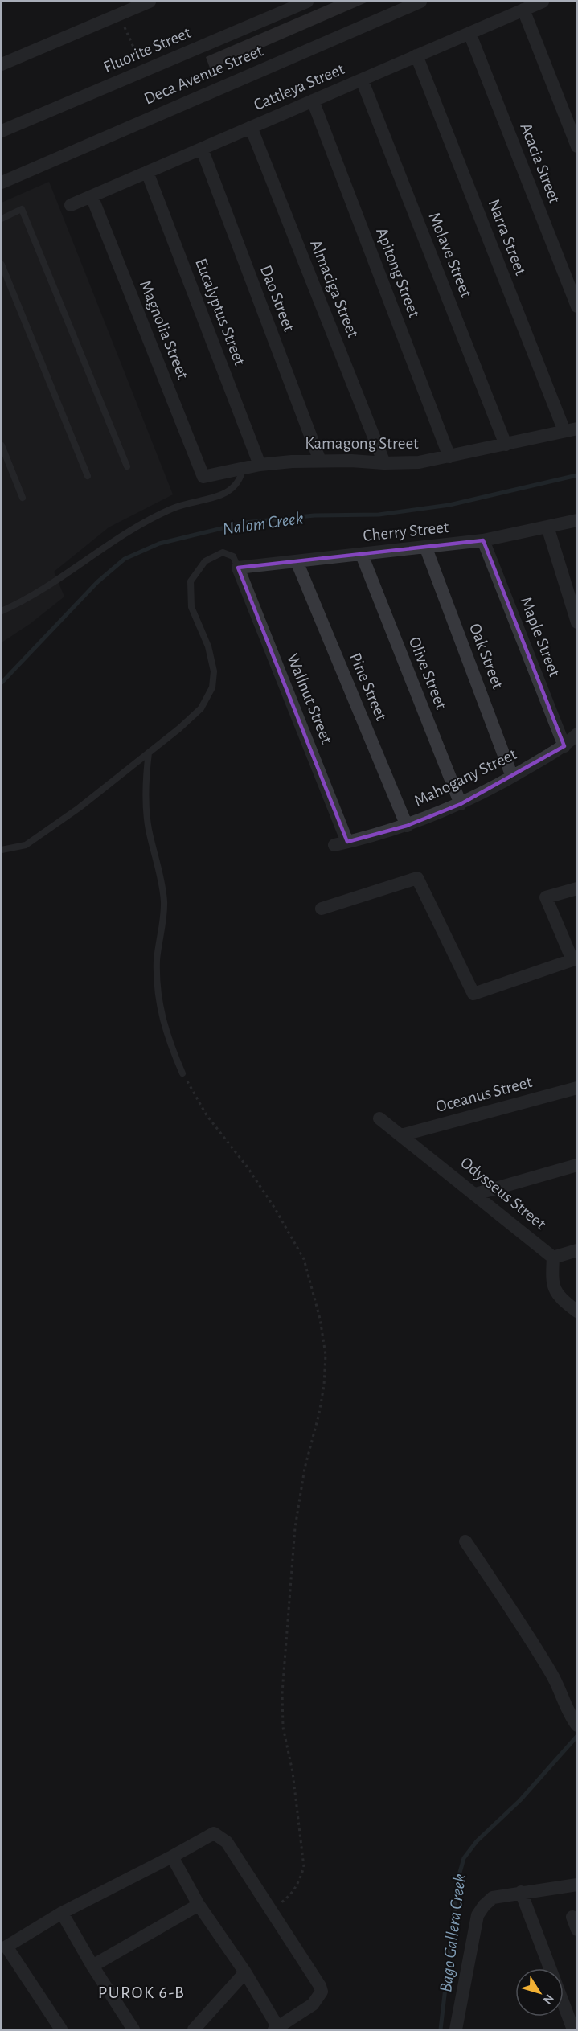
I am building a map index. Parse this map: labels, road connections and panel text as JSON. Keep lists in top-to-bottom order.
{
  "streets": {
    "street": [
      "Fluorite Street",
      "Deca Avenue Street",
      "Cattleya Street",
      "Acacia Street",
      "Narra Street",
      "Molave Street",
      "Apitong Street",
      "Almaciga Street",
      "Dao Street",
      "Eucalyptus Street",
      "Magnolia Street",
      "Kamagong Street",
      "Cherry Street",
      "Maple Street",
      "Oak Street",
      "Olive Street",
      "Pine Street",
      "Wallnut Street",
      "Mahogany Street",
      "Oceanus Street",
      "Odysseus Street"
    ]
  },
  "crossings": [
    ["Cattleya Street", "Acacia Street"],
    ["Cattleya Street", "Narra Street"],
    ["Cattleya Street", "Molave Street"],
    ["Cattleya Street", "Apitong Street"],
    ["Cattleya Street", "Almaciga Street"],
    ["Cattleya Street", "Dao Street"],
    ["Cattleya Street", "Eucalyptus Street"],
    ["Cattleya Street", "Magnolia Street"],
    ["Narra Street", "Kamagong Street"],
    ["Molave Street", "Kamagong Street"],
    ["Apitong Street", "Kamagong Street"],
    ["Almaciga Street", "Kamagong Street"],
    ["Dao Street", "Kamagong Street"],
    ["Eucalyptus Street", "Kamagong Street"],
    ["Magnolia Street", "Kamagong Street"],
    ["Cherry Street", "Maple Street"],
    ["Cherry Street", "Oak Street"],
    ["Cherry Street", "Olive Street"],
    ["Cherry Street", "Pine Street"],
    ["Cherry Street", "Wallnut Street"],
    ["Maple Street", "Mahogany Street"],
    ["Oak Street", "Mahogany Street"],
    ["Olive Street", "Mahogany Street"],
    ["Pine Street", "Mahogany Street"],
    ["Wallnut Street", "Mahogany Street"],
    ["Oceanus Street", "Odysseus Street"]
  ],
  "districts": ["PUROK 6-B"],
  "water": ["Nalom Creek", "Bago Gallera Creek"],
  "north": "bottom right"
}
